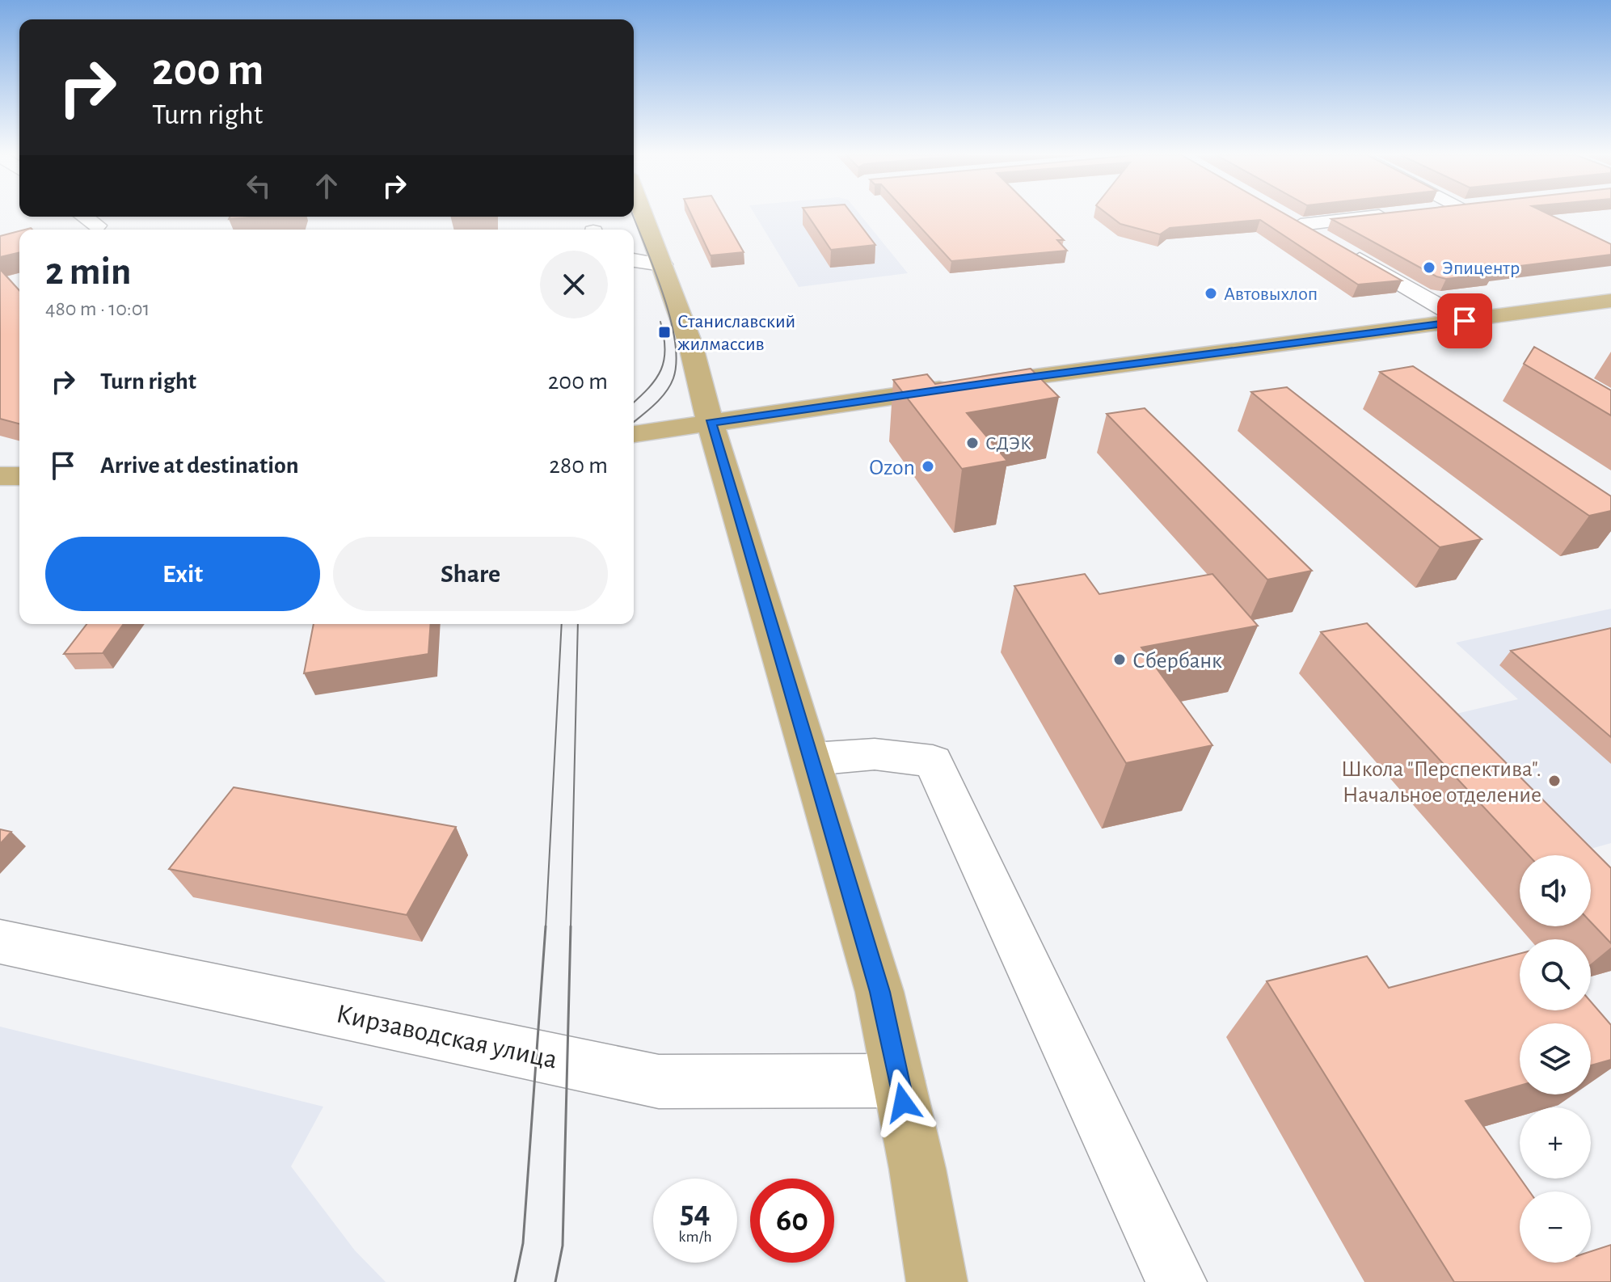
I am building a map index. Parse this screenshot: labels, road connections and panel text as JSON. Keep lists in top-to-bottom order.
{
  "streets": {
    "street": ["Кирзаводская улица"]
  },
  "places": {
    "other": [
      "Эпицентр",
      "Автовыхлоп",
      "СДЭК",
      "Ozon",
      "Сбербанк",
      "Школа \"Перспектива\". Начальное отделение"
    ],
    "transit": ["Станиславский жилмассив"]
  },
  "page": {
    "turn": ["200 m", "Turn right"],
    "heading": ["2 min", "480 m · 10:01"],
    "list": [
      {
        "name": "Turn right",
        "value": "200 m"
      },
      {
        "name": "Arrive at destination",
        "value": "280 m"
      }
    ],
    "buttons": ["Exit", "Share"],
    "map_buttons": ["+", "−"],
    "speed": "54 km/h",
    "limit": "60"
  }
}
